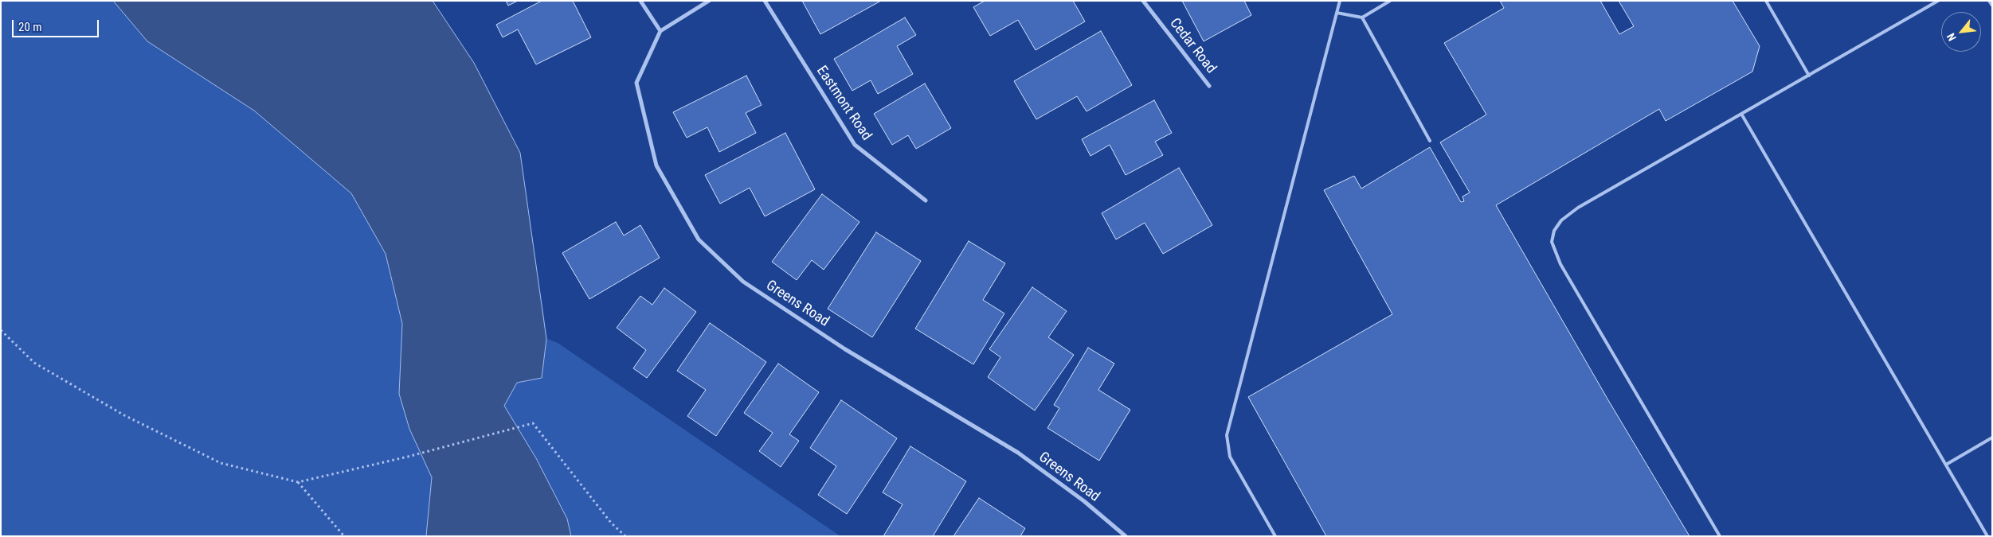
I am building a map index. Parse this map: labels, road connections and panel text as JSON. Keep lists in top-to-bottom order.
{
  "streets": {
    "street": ["Cedar Road", "Eastmont Road", "Greens Road"]
  },
  "scale_bar": "20 m",
  "north": "bottom left"
}
